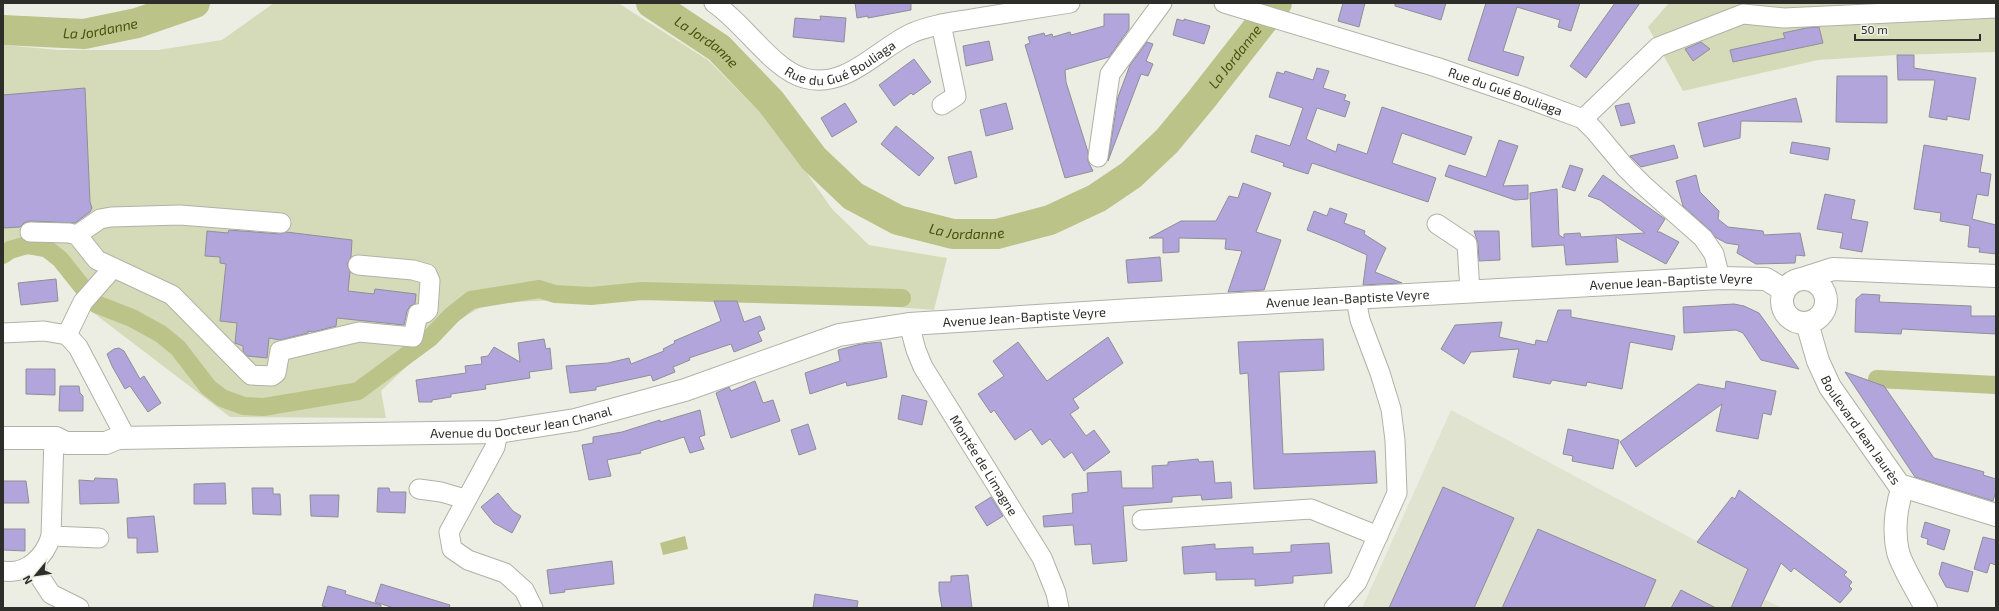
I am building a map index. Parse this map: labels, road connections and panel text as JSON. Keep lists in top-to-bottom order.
{
  "streets": {
    "main road": ["Avenue Jean-Baptiste Veyre", "Avenue du Docteur Jean Chanal", "Boulevard Jean Jaurès"],
    "street": ["Rue du Gué Bouliaga", "Montée de Limagne"]
  },
  "crossings": [
    ["Rue du Gué Bouliaga", "Avenue Jean-Baptiste Veyre"],
    ["Avenue Jean-Baptiste Veyre", "Avenue du Docteur Jean Chanal"],
    ["Avenue Jean-Baptiste Veyre", "Boulevard Jean Jaurès"],
    ["Avenue Jean-Baptiste Veyre", "Montée de Limagne"],
    ["Avenue du Docteur Jean Chanal", "Montée de Limagne"]
  ],
  "water": ["La Jordanne"],
  "scale_bar": "50 m",
  "north": "bottom left"
}
